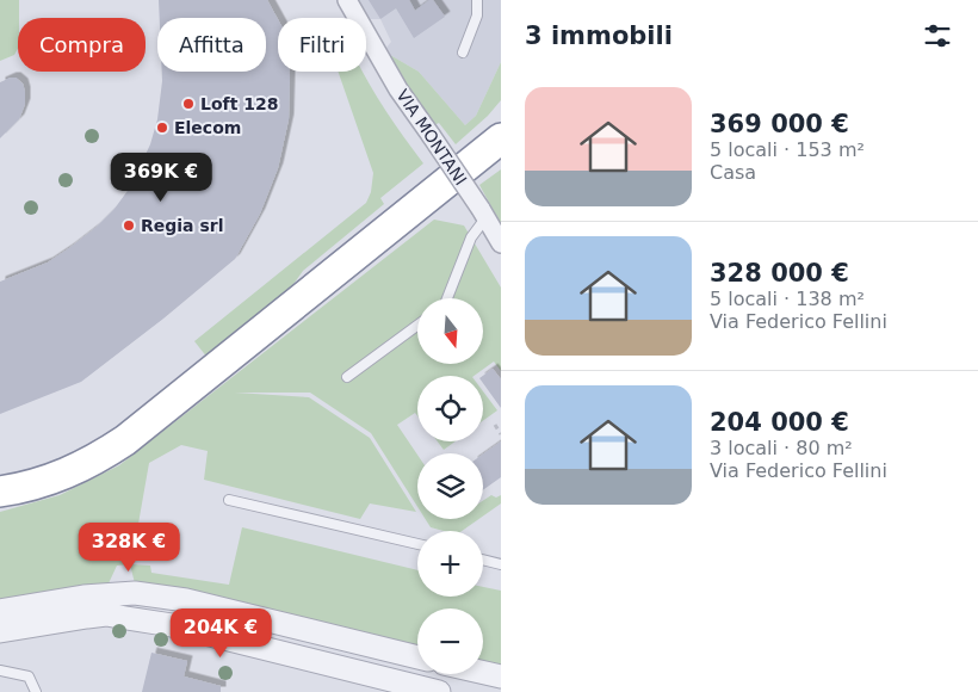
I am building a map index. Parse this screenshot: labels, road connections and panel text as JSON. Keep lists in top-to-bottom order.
{
  "streets": {
    "street": ["VIA MONTANI"]
  },
  "places": ["Loft 128", "Elecom", "Regia srl"],
  "north": "bottom",
  "page": {
    "heading": "3 immobili",
    "chip": ["Compra", "Affitta", "Filtri"],
    "list": [
      {
        "name": "369 000 €",
        "note": "5 locali · 153 m² · Casa"
      },
      {
        "name": "328 000 €",
        "note": "5 locali · 138 m² · Via Federico Fellini"
      },
      {
        "name": "204 000 €",
        "note": "3 locali · 80 m² · Via Federico Fellini"
      }
    ],
    "price": ["369K €", "328K €", "204K €"],
    "map_buttons": ["+", "−"]
  }
}
